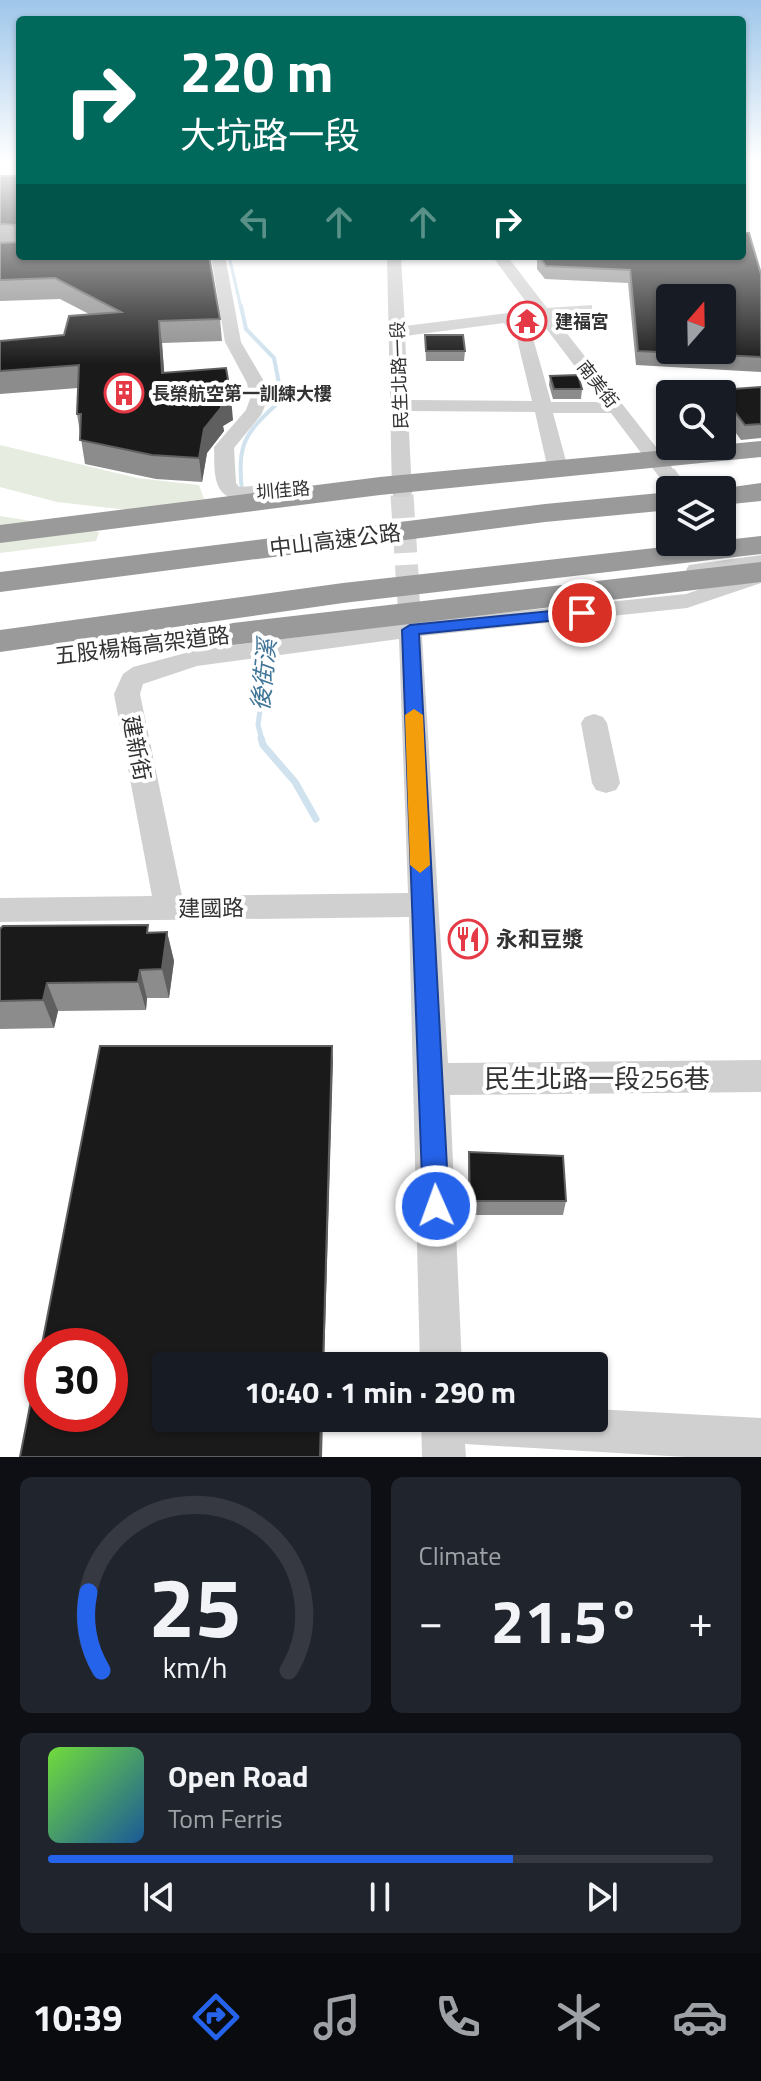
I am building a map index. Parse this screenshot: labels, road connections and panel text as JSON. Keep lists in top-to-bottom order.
{
  "streets": {
    "highway": ["中山高速公路", "五股楊梅高架道路"],
    "street": [
      "民生北路一段",
      "南美街",
      "圳佳路",
      "建新街",
      "建國路",
      "民生北路一段256巷"
    ]
  },
  "crossings": [
    ["民生北路一段", "圳佳路"],
    ["五股楊梅高架道路", "建新街"],
    ["建新街", "建國路"]
  ],
  "water": ["後街溪"],
  "places": {
    "temple": ["建福宮"],
    "building": ["長榮航空第一訓練大樓"],
    "restaurant": ["永和豆漿"]
  },
  "north": "top",
  "page": {
    "turn": ["220 m", "大坑路一段"],
    "limit": "30",
    "trip": "10:40 · 1 min · 290 m",
    "tile": "Climate",
    "heat": ["−", "21.5°", "+"],
    "song": ["Open Road", "Tom Ferris"],
    "tabs": "10:39",
    "gauge": ["25", "km/h"]
  }
}
